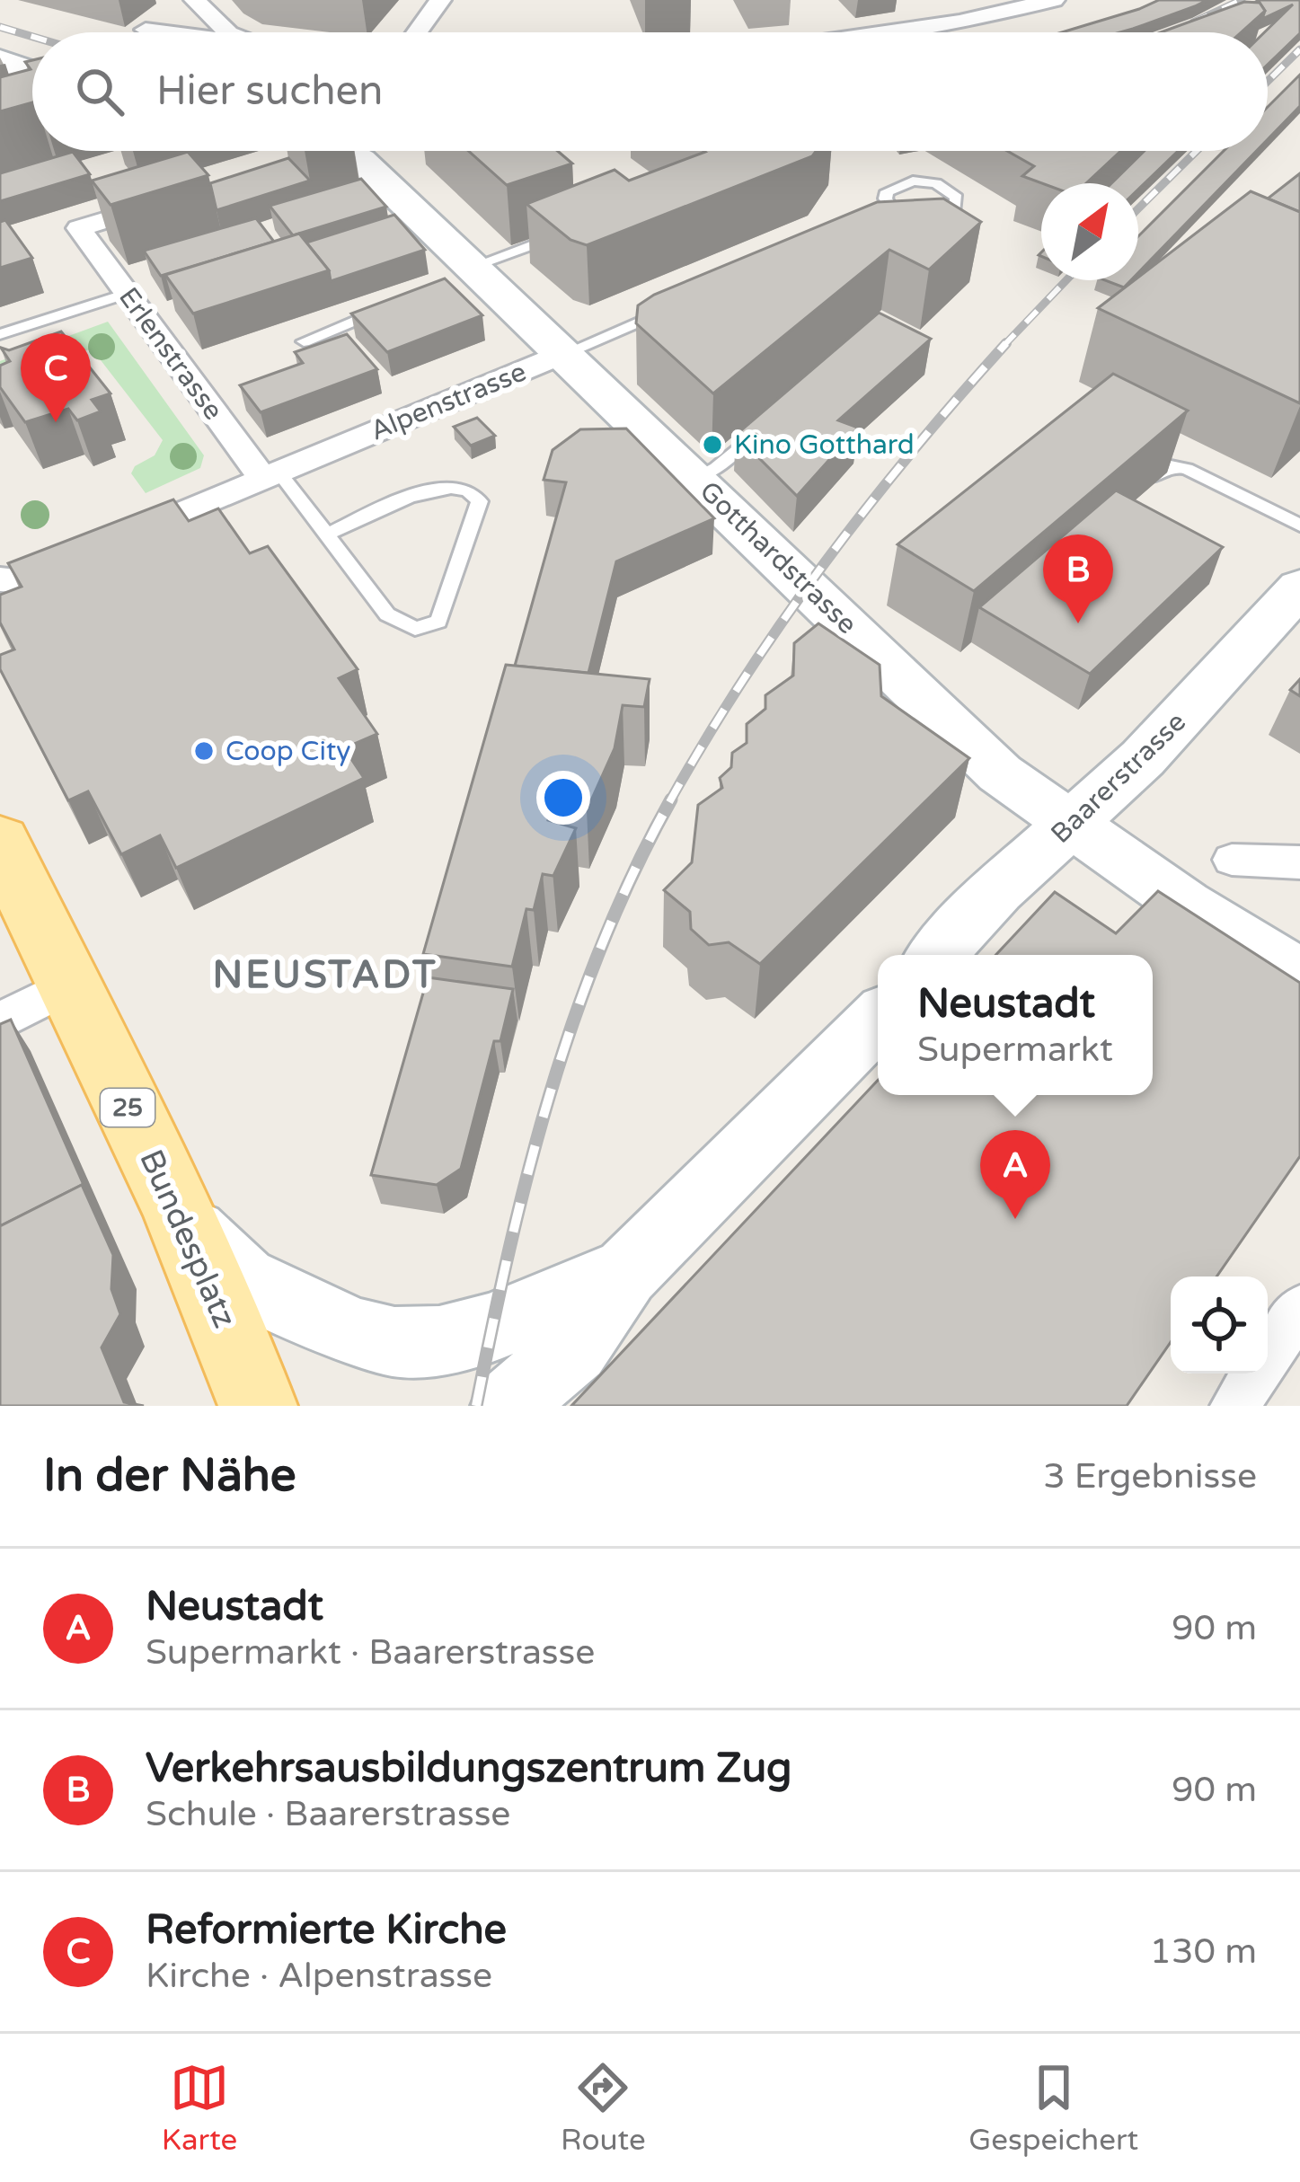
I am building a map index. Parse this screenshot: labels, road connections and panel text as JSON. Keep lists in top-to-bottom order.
{
  "streets": {
    "main road": ["25", "Bundesplatz"],
    "street": [
      "Erlenstrasse",
      "Alpenstrasse",
      "Gotthardstrasse",
      "Baarerstrasse"
    ]
  },
  "crossings": [
    ["Erlenstrasse", "Alpenstrasse"],
    ["Alpenstrasse", "Gotthardstrasse"],
    ["Gotthardstrasse", "Baarerstrasse"]
  ],
  "districts": ["NEUSTADT"],
  "places": ["Kino Gotthard", "Coop City"],
  "north": "top right",
  "page": {
    "search": "Hier suchen",
    "pins": ["C", "B", "A"],
    "popup": ["Neustadt", "Supermarkt"],
    "heading": ["In der Nähe", "3 Ergebnisse"],
    "list": [
      {
        "mark": "A",
        "name": "Neustadt",
        "note": "Supermarkt · Baarerstrasse",
        "value": "90 m"
      },
      {
        "mark": "B",
        "name": "Verkehrsausbildungszentrum Zug",
        "note": "Schule · Baarerstrasse",
        "value": "90 m"
      },
      {
        "mark": "C",
        "name": "Reformierte Kirche",
        "note": "Kirche · Alpenstrasse",
        "value": "130 m"
      }
    ],
    "nav": ["Karte", "Route", "Gespeichert"]
  }
}
